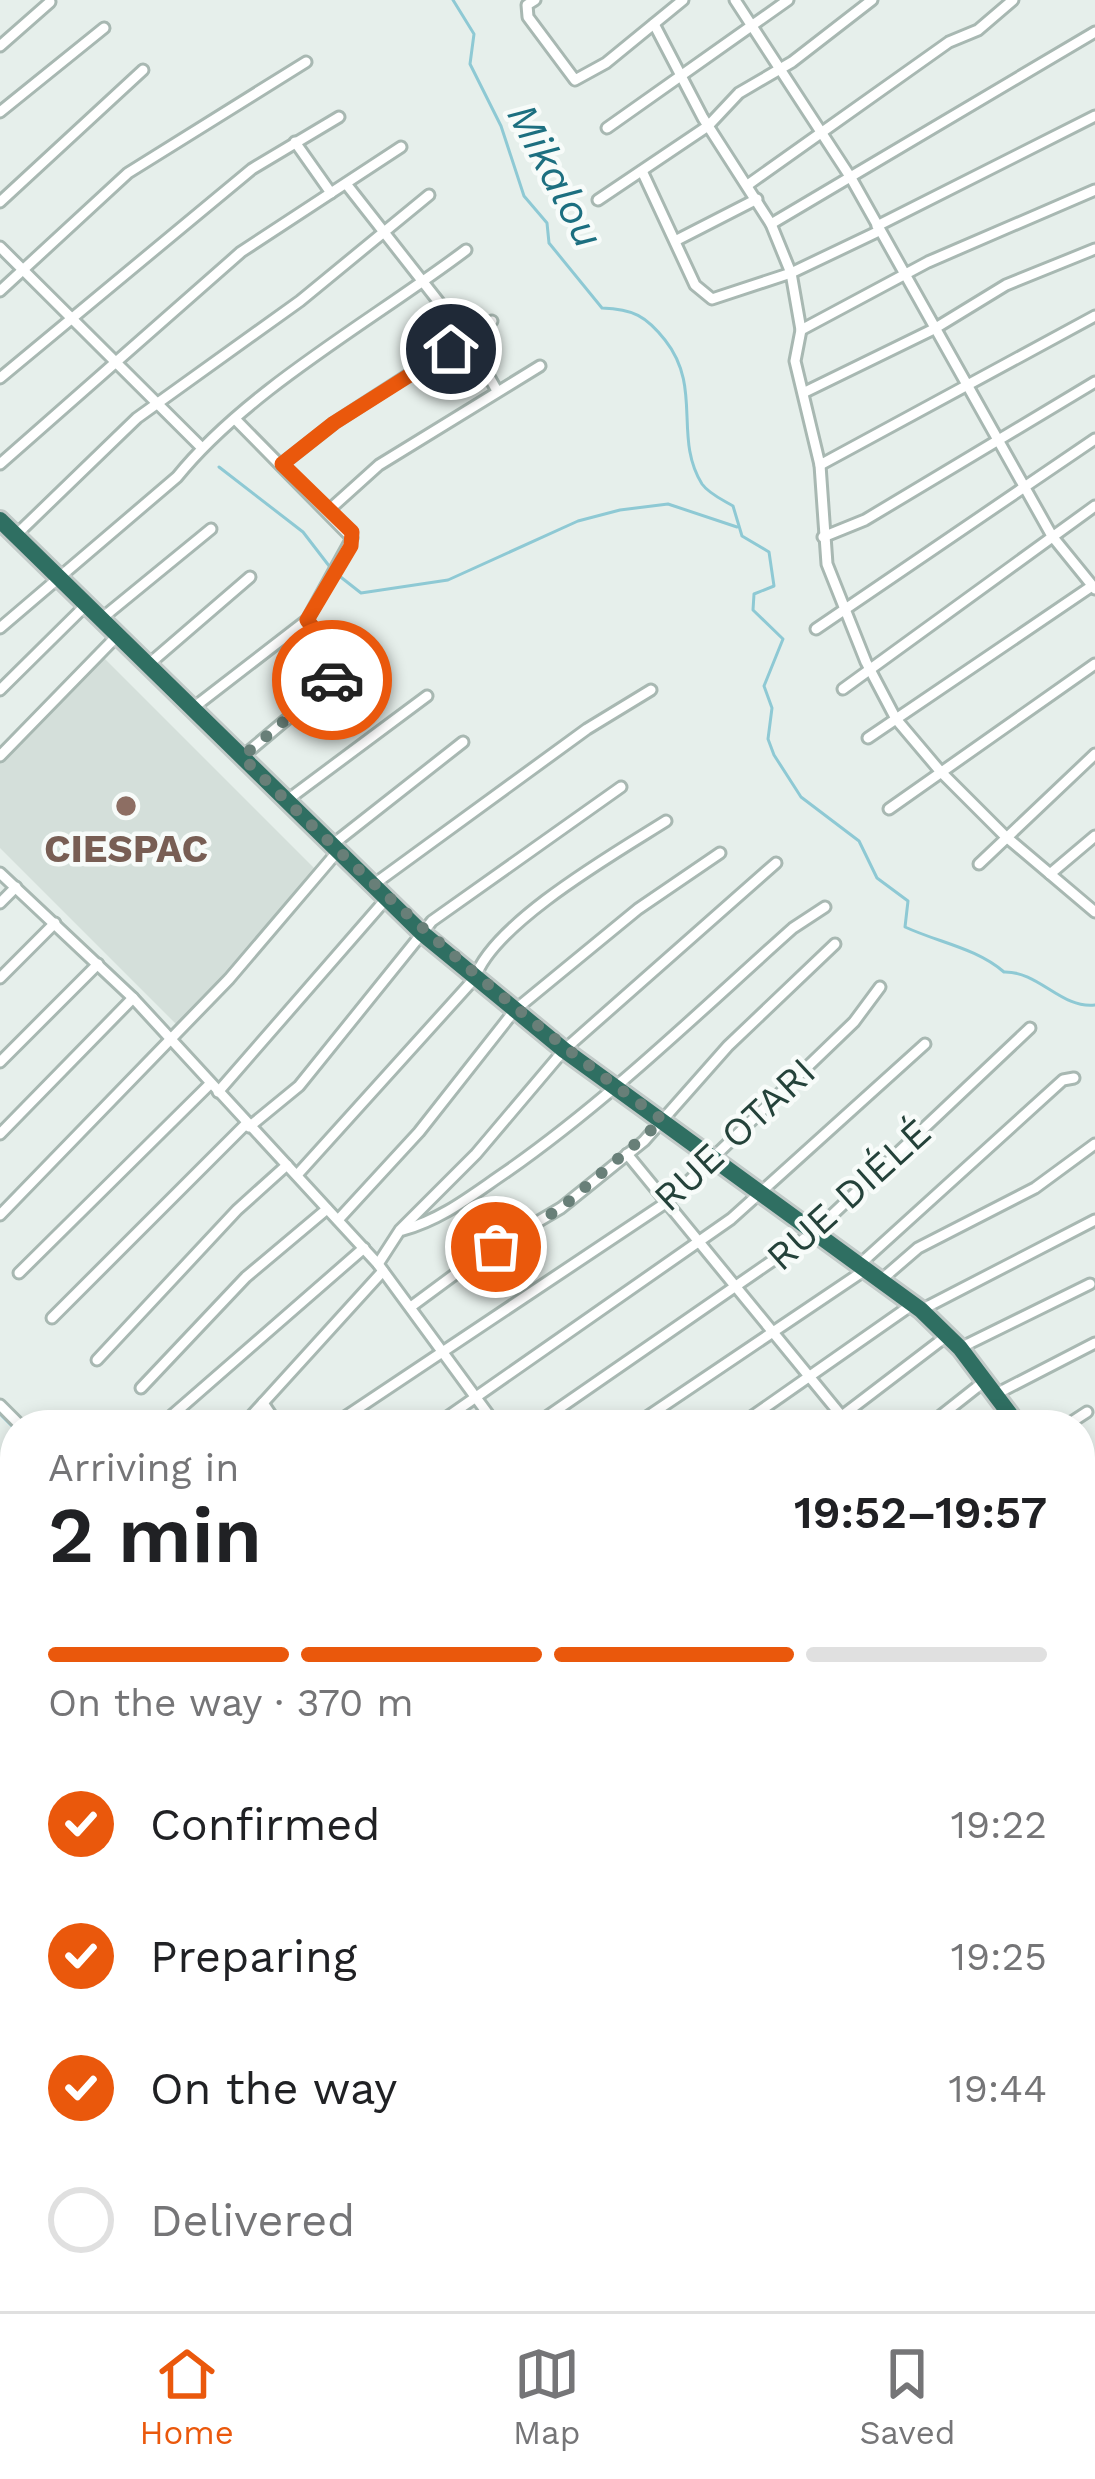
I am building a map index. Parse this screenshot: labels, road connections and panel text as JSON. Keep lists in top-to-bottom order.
{
  "streets": {
    "street": ["RUE OTARI", "RUE DIÉLÉ"]
  },
  "water": ["Mikalou"],
  "places": ["CIESPAC"],
  "page": {
    "heading": ["2 min", "Arriving in", "19:52–19:57"],
    "bar": "On the way · 370 m",
    "list": [
      ["Confirmed", "19:22"],
      ["Preparing", "19:25"],
      ["On the way", "19:44"],
      "Delivered"
    ],
    "tabs": ["Home", "Map", "Saved"]
  }
}
